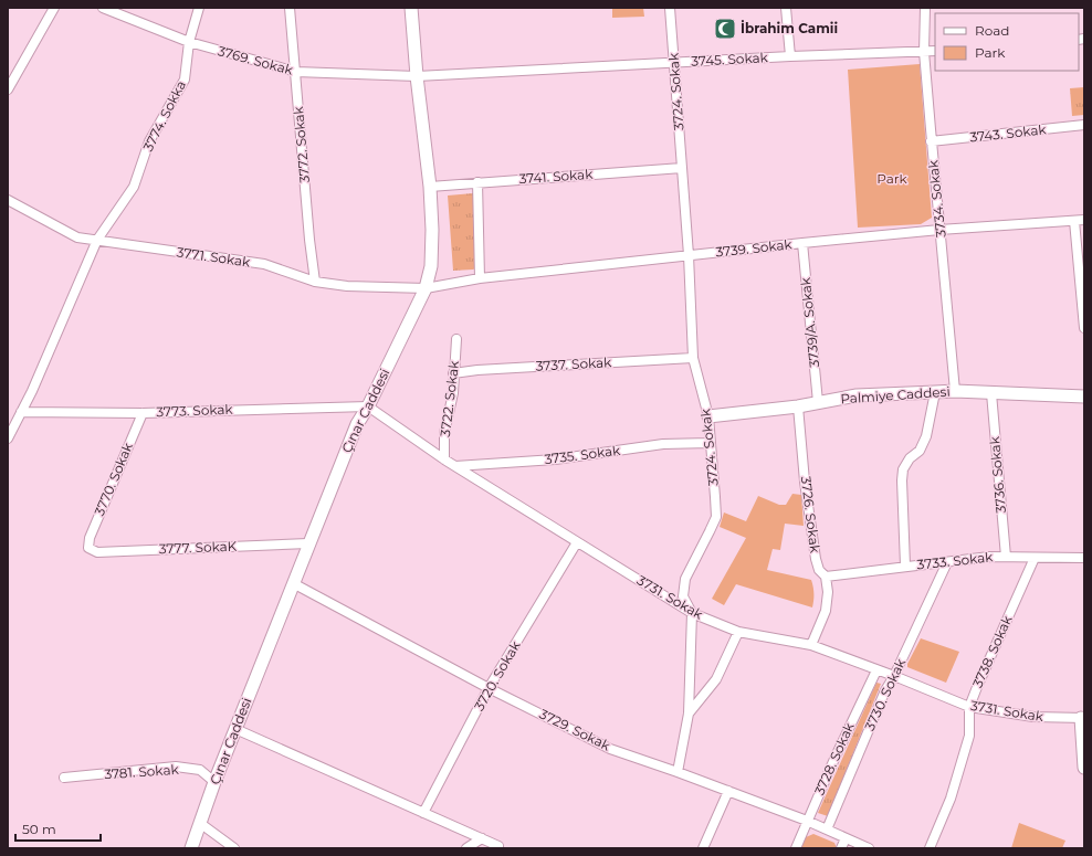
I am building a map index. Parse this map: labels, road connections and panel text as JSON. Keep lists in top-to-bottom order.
{
  "streets": {
    "street": [
      "3745. Sokak",
      "3769. Sokak",
      "3724. Sokak",
      "3774. Sokka",
      "3743. Sokak",
      "3772. Sokak",
      "3741. Sokak",
      "3734. Sokak",
      "3739. Sokak",
      "3771. Sokak",
      "3739/A. Sokak",
      "3737. Sokak",
      "Palmiye Caddesi",
      "3722. Sokak",
      "3773. Sokak",
      "Çınar Caddesi",
      "3735. Sokak",
      "3736. Sokak",
      "3770. Sokak",
      "3726. Sokak",
      "3777. SokaK",
      "3733. Sokak",
      "3731. Sokak",
      "3738. Sokak",
      "3720. Sokak",
      "3730. Sokak",
      "3729. Sokak",
      "3728. Sokak",
      "3781. Sokak"
    ]
  },
  "crossings": [
    ["3745. Sokak", "3769. Sokak"],
    ["3745. Sokak", "3724. Sokak"],
    ["3745. Sokak", "3734. Sokak"],
    ["3745. Sokak", "Çınar Caddesi"],
    ["3769. Sokak", "3774. Sokka"],
    ["3769. Sokak", "3772. Sokak"],
    ["3769. Sokak", "Çınar Caddesi"],
    ["3724. Sokak", "3741. Sokak"],
    ["3724. Sokak", "3739. Sokak"],
    ["3724. Sokak", "3737. Sokak"],
    ["3724. Sokak", "Palmiye Caddesi"],
    ["3724. Sokak", "3735. Sokak"],
    ["3724. Sokak", "3731. Sokak"],
    ["3724. Sokak", "3729. Sokak"],
    ["3774. Sokka", "3771. Sokak"],
    ["3774. Sokka", "3773. Sokak"],
    ["3743. Sokak", "3734. Sokak"],
    ["3772. Sokak", "3771. Sokak"],
    ["3741. Sokak", "Çınar Caddesi"],
    ["3734. Sokak", "3739. Sokak"],
    ["3734. Sokak", "Palmiye Caddesi"],
    ["3739. Sokak", "3771. Sokak"],
    ["3739. Sokak", "3739/A. Sokak"],
    ["3739. Sokak", "Çınar Caddesi"],
    ["3771. Sokak", "Çınar Caddesi"],
    ["3739/A. Sokak", "Palmiye Caddesi"],
    ["3737. Sokak", "3722. Sokak"],
    ["Palmiye Caddesi", "3736. Sokak"],
    ["Palmiye Caddesi", "3726. Sokak"],
    ["3722. Sokak", "3731. Sokak"],
    ["3773. Sokak", "Çınar Caddesi"],
    ["3773. Sokak", "3770. Sokak"],
    ["3773. Sokak", "3731. Sokak"],
    ["Çınar Caddesi", "3777. SokaK"],
    ["Çınar Caddesi", "3731. Sokak"],
    ["Çınar Caddesi", "3729. Sokak"],
    ["Çınar Caddesi", "3781. Sokak"],
    ["3735. Sokak", "3731. Sokak"],
    ["3736. Sokak", "3733. Sokak"],
    ["3770. Sokak", "3777. SokaK"],
    ["3726. Sokak", "3733. Sokak"],
    ["3726. Sokak", "3731. Sokak"],
    ["3733. Sokak", "3738. Sokak"],
    ["3733. Sokak", "3730. Sokak"],
    ["3731. Sokak", "3738. Sokak"],
    ["3731. Sokak", "3720. Sokak"],
    ["3731. Sokak", "3730. Sokak"],
    ["3731. Sokak", "3728. Sokak"],
    ["3720. Sokak", "3729. Sokak"],
    ["3730. Sokak", "3729. Sokak"],
    ["3729. Sokak", "3728. Sokak"]
  ],
  "parks": ["Park"],
  "places": {
    "mosque": ["İbrahim Camii"]
  },
  "legend": ["Road", "Park"],
  "scale_bar": "50 m"
}
